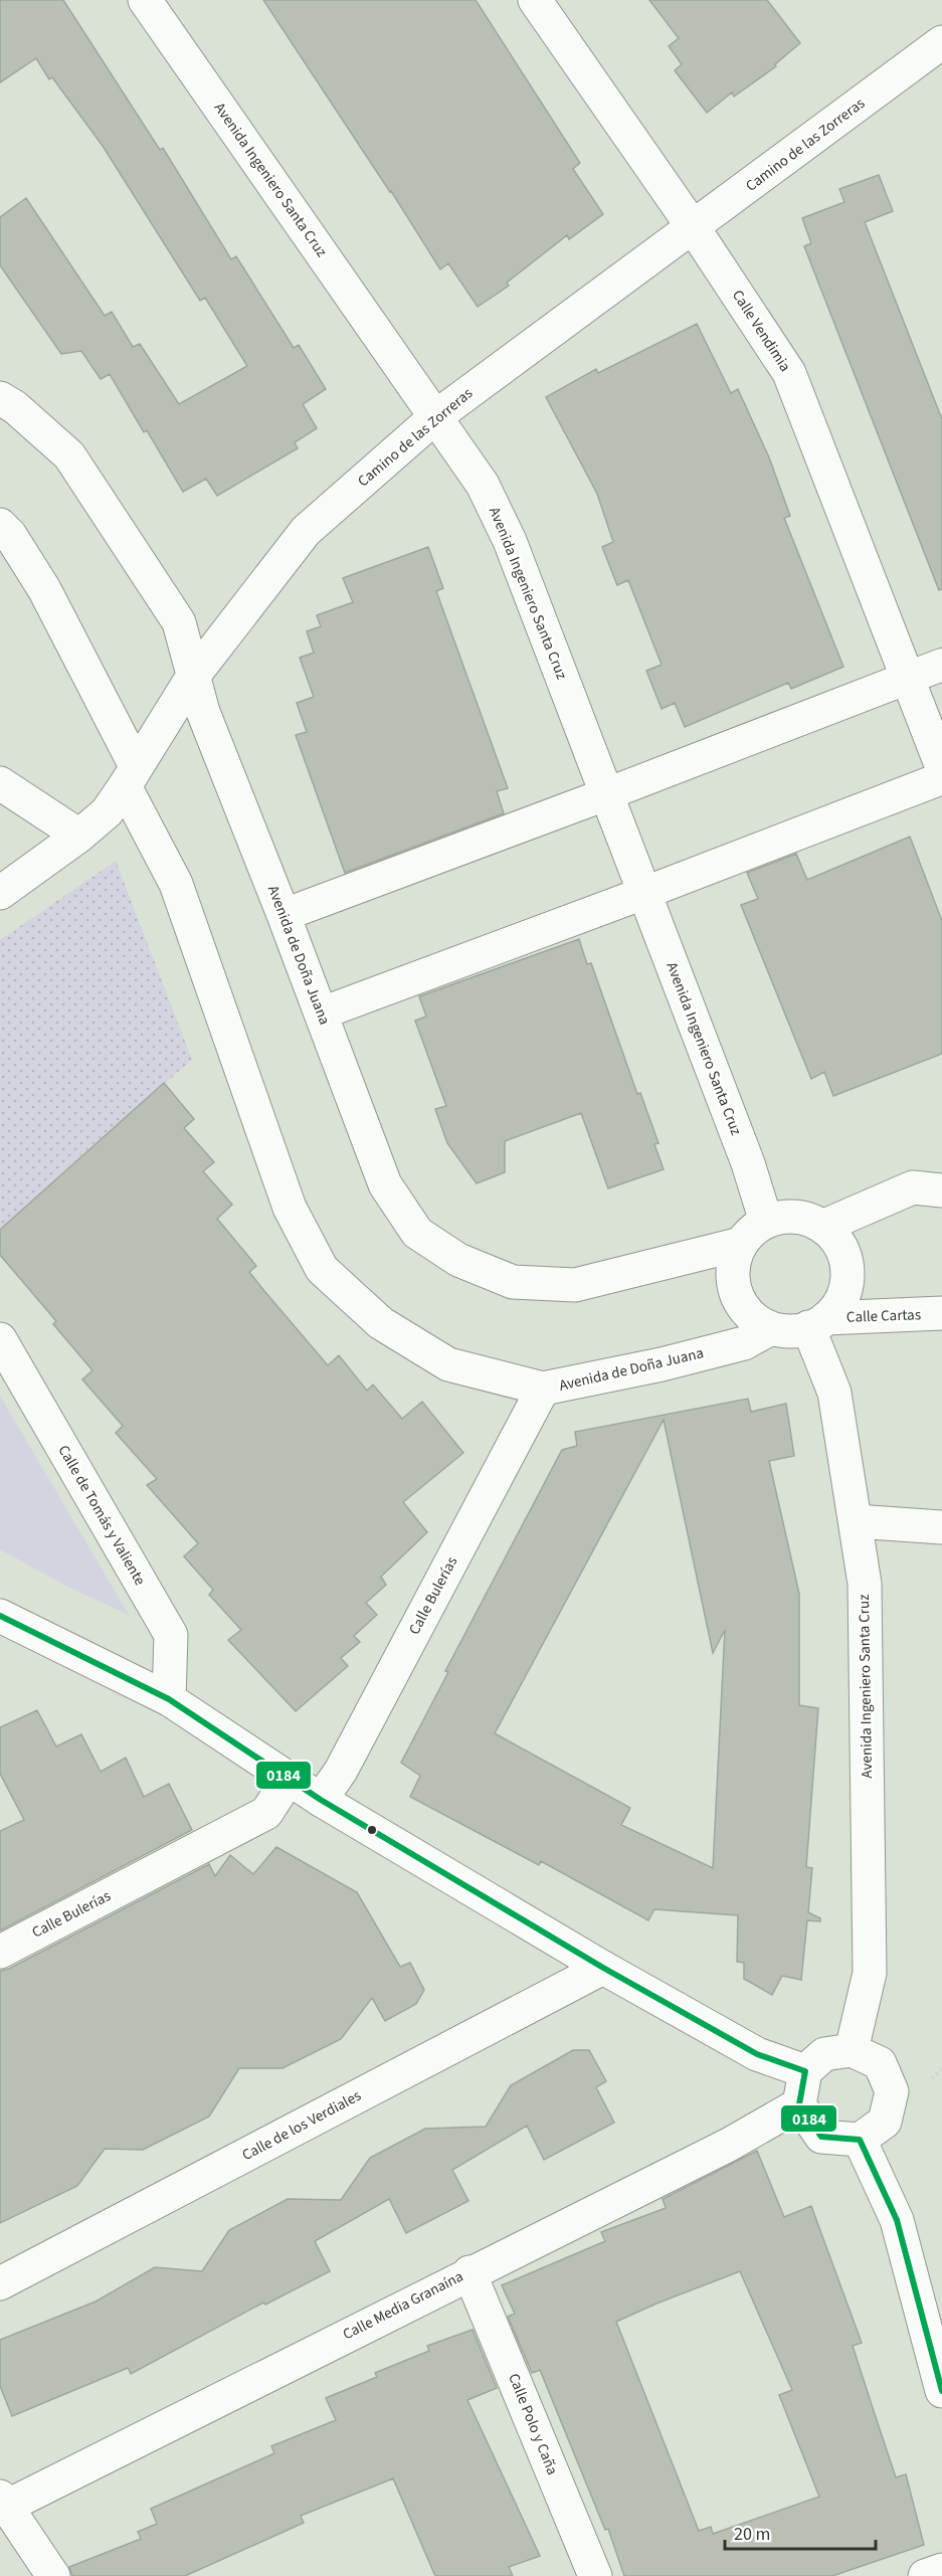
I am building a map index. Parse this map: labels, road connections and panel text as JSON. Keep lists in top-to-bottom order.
{
  "streets": {
    "street": [
      "Camino de las Zorreras",
      "Avenida Ingeniero Santa Cruz",
      "Calle Vendimia",
      "Avenida de Doña Juana",
      "Calle Cartas",
      "Calle de Tomás y Valiente",
      "Calle Bulerías",
      "Calle de los Verdiales",
      "Calle Media Granaína",
      "Calle Polo y Caña"
    ]
  },
  "crossings": [
    ["Camino de las Zorreras", "Avenida Ingeniero Santa Cruz"],
    ["Camino de las Zorreras", "Calle Vendimia"],
    ["Camino de las Zorreras", "Avenida de Doña Juana"],
    ["Avenida Ingeniero Santa Cruz", "Avenida de Doña Juana"],
    ["Avenida Ingeniero Santa Cruz", "Calle Cartas"],
    ["Avenida Ingeniero Santa Cruz", "Calle Media Granaína"],
    ["Avenida de Doña Juana", "Calle Cartas"],
    ["Avenida de Doña Juana", "Calle Bulerías"],
    ["Calle Media Granaína", "Calle Polo y Caña"]
  ],
  "lines": ["transit line 0184"],
  "scale_bar": "20 m"
}
